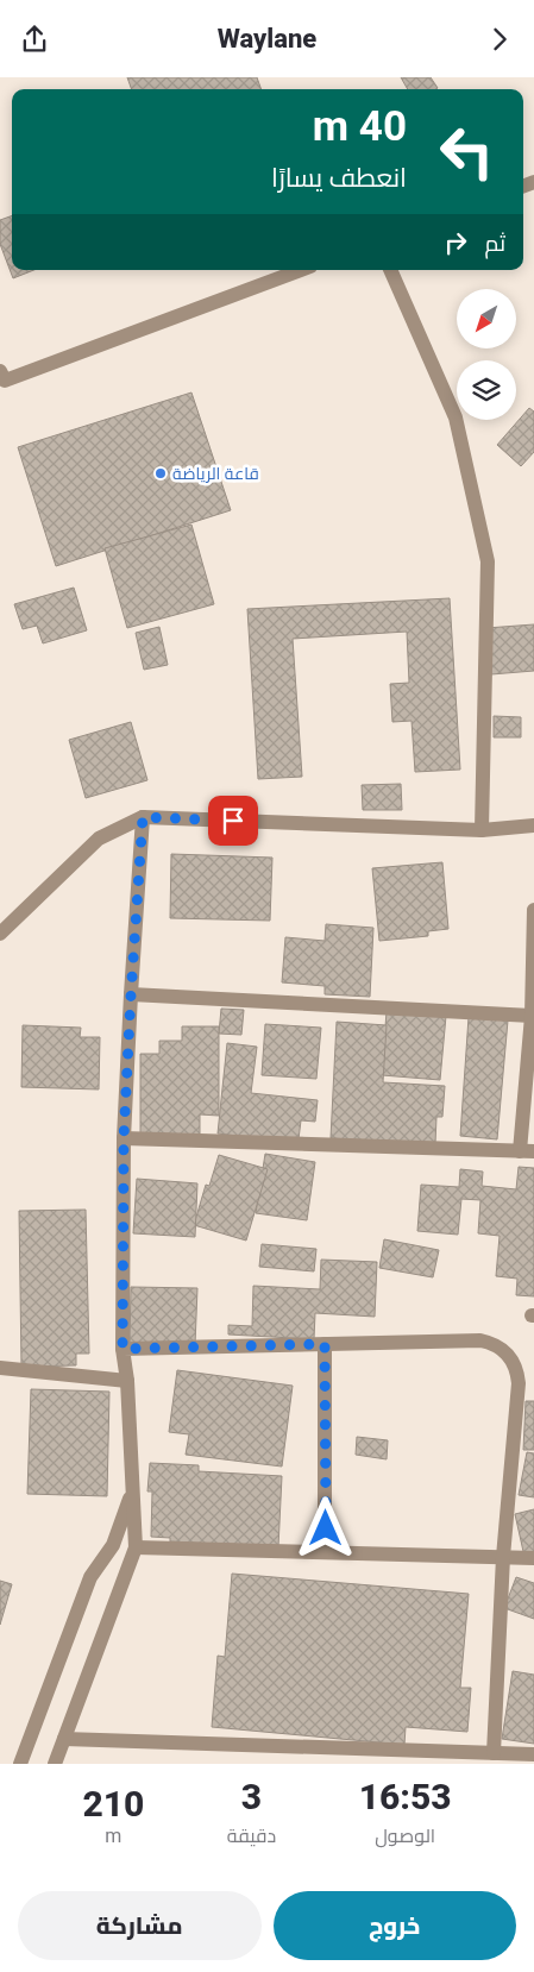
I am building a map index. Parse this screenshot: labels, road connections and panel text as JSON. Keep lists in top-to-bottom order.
{
  "places": ["قاعة الرياضة"],
  "north": "bottom left",
  "page": {
    "header": "Waylane",
    "turn": ["40 m", "انعطف يسارًا"],
    "then": "ثم",
    "eta": [
      "16:53",
      "الوصول",
      "3",
      "دقيقة",
      "210",
      "m"
    ],
    "buttons": ["خروج", "مشاركة"]
  }
}
